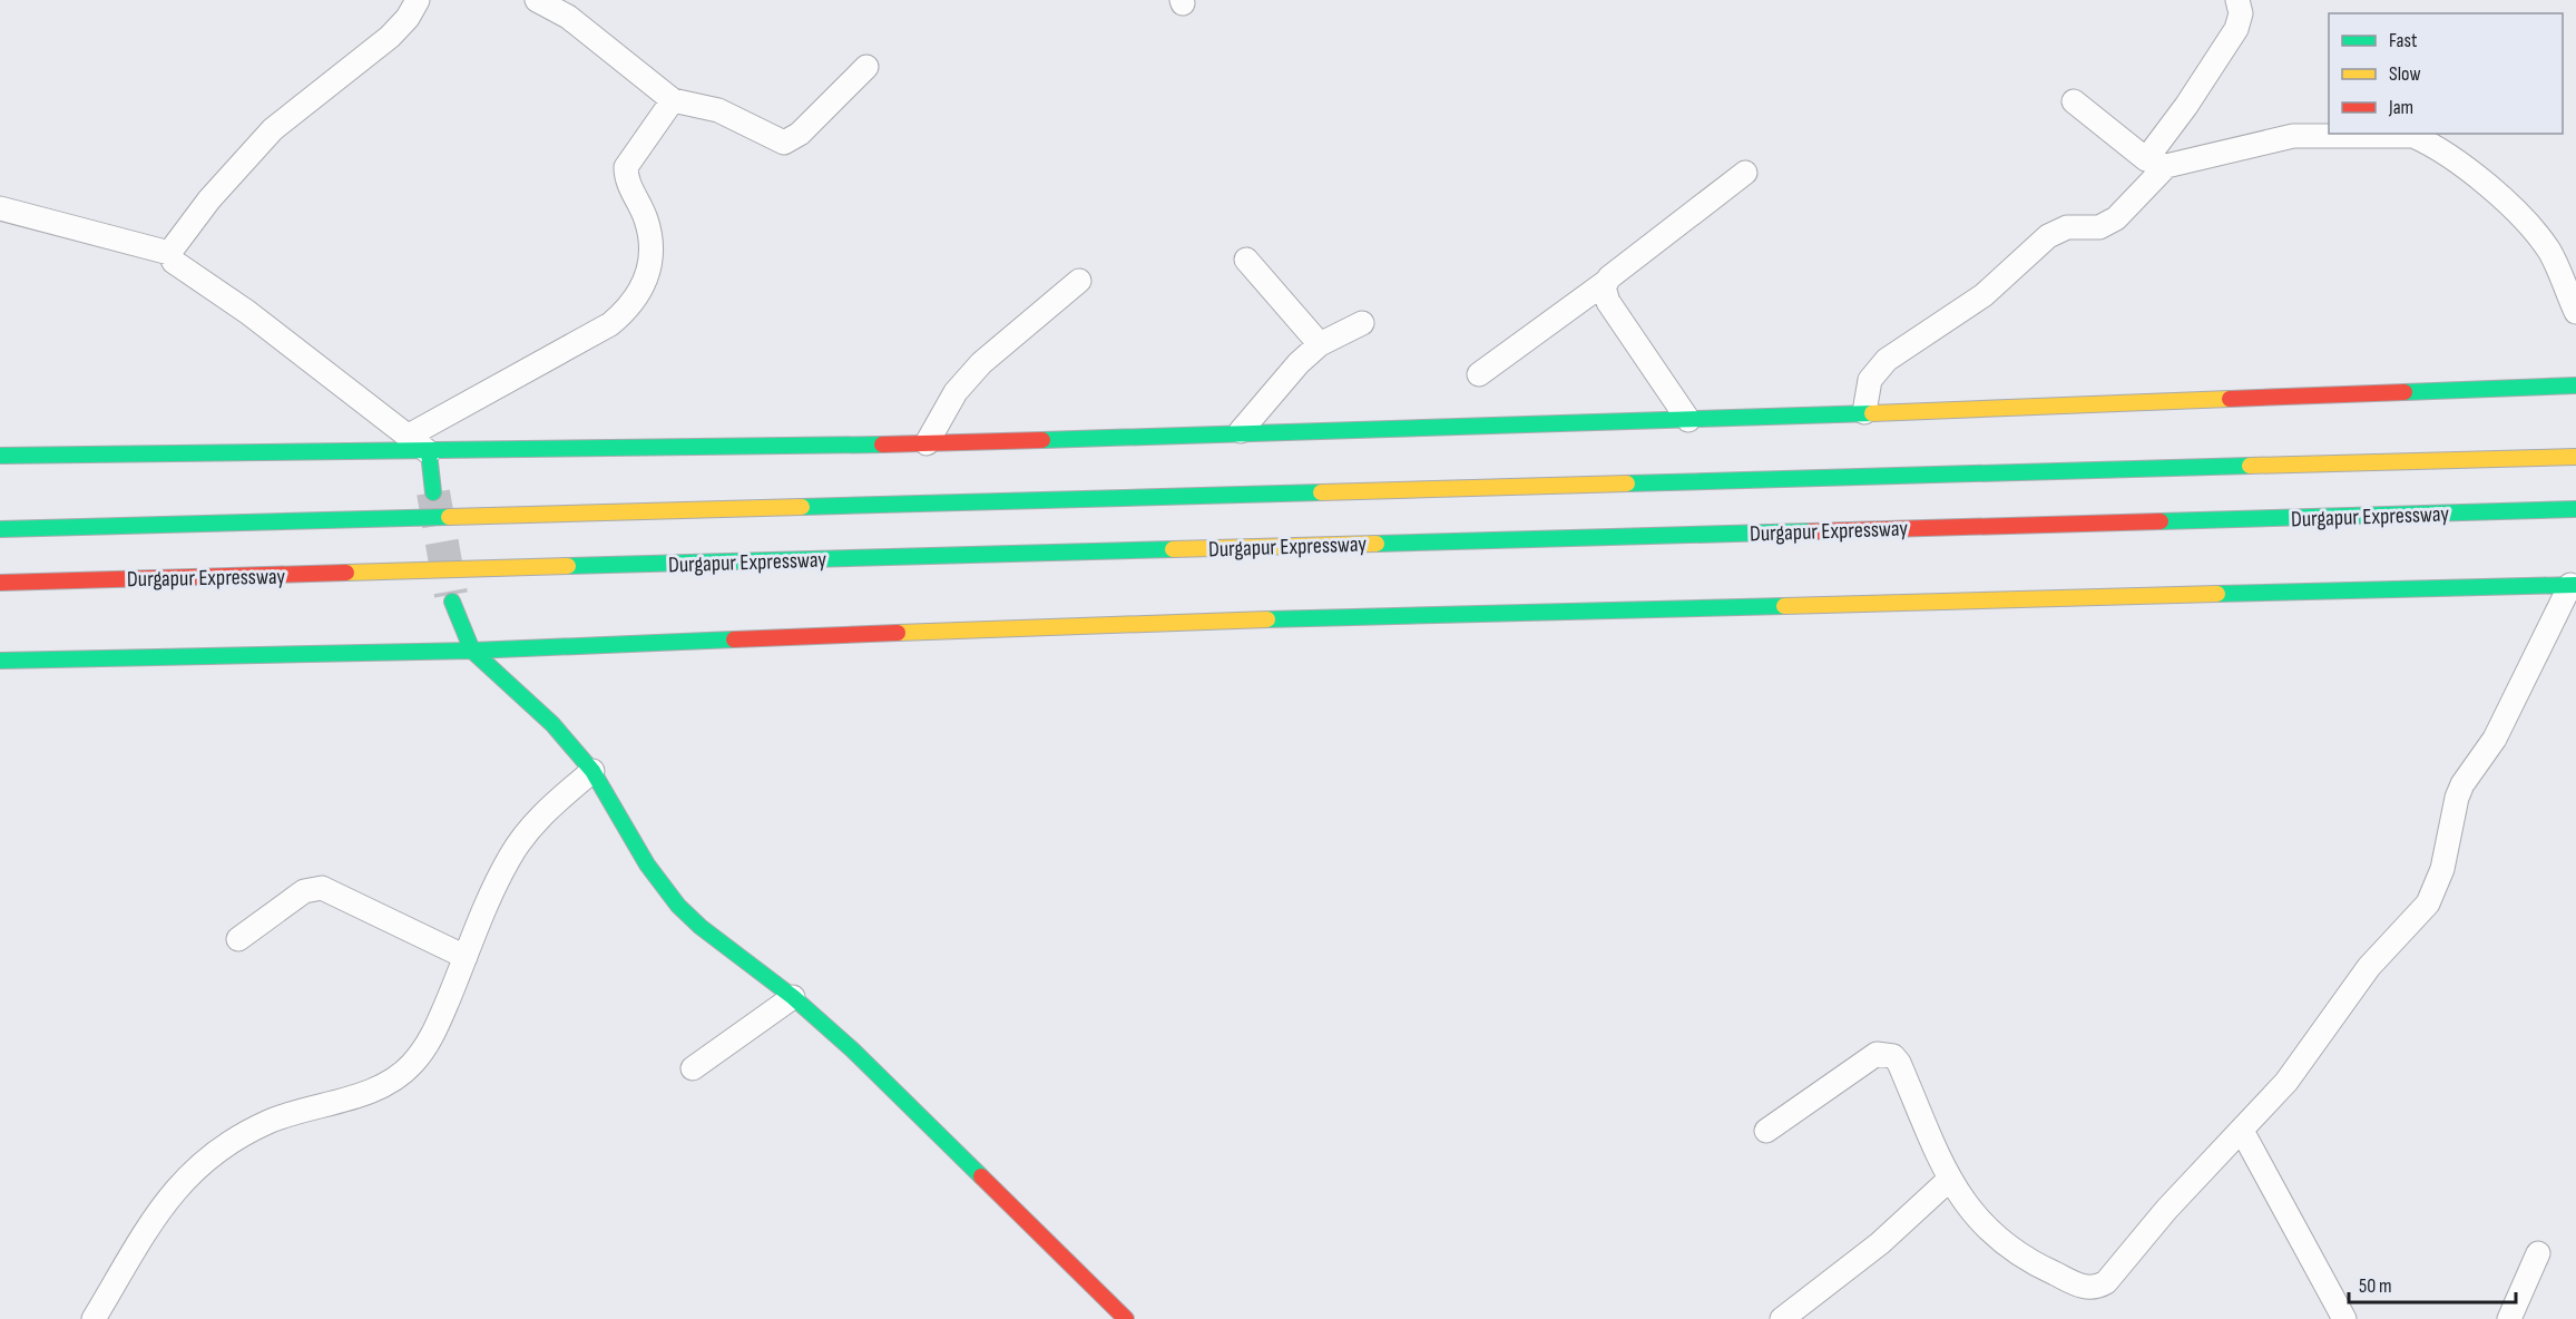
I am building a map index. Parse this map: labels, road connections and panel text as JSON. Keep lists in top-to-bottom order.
{
  "streets": {
    "main road": ["Durgapur Expressway"]
  },
  "legend": ["Fast", "Slow", "Jam"],
  "scale_bar": "50 m"
}
